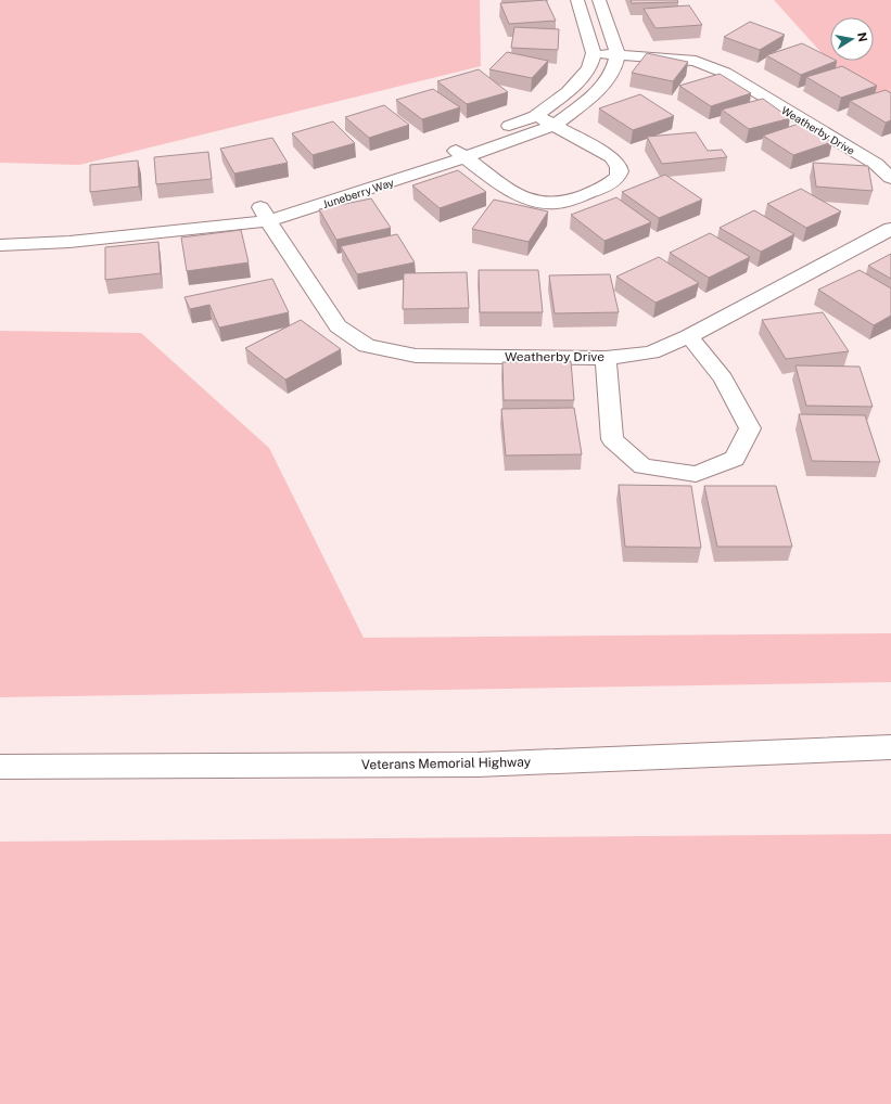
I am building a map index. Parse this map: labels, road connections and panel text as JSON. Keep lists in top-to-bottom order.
{
  "streets": {
    "main road": ["Weatherby Drive", "Juneberry Way", "Veterans Memorial Highway"]
  },
  "crossings": [
    ["Weatherby Drive", "Juneberry Way"]
  ],
  "north": "right"
}
